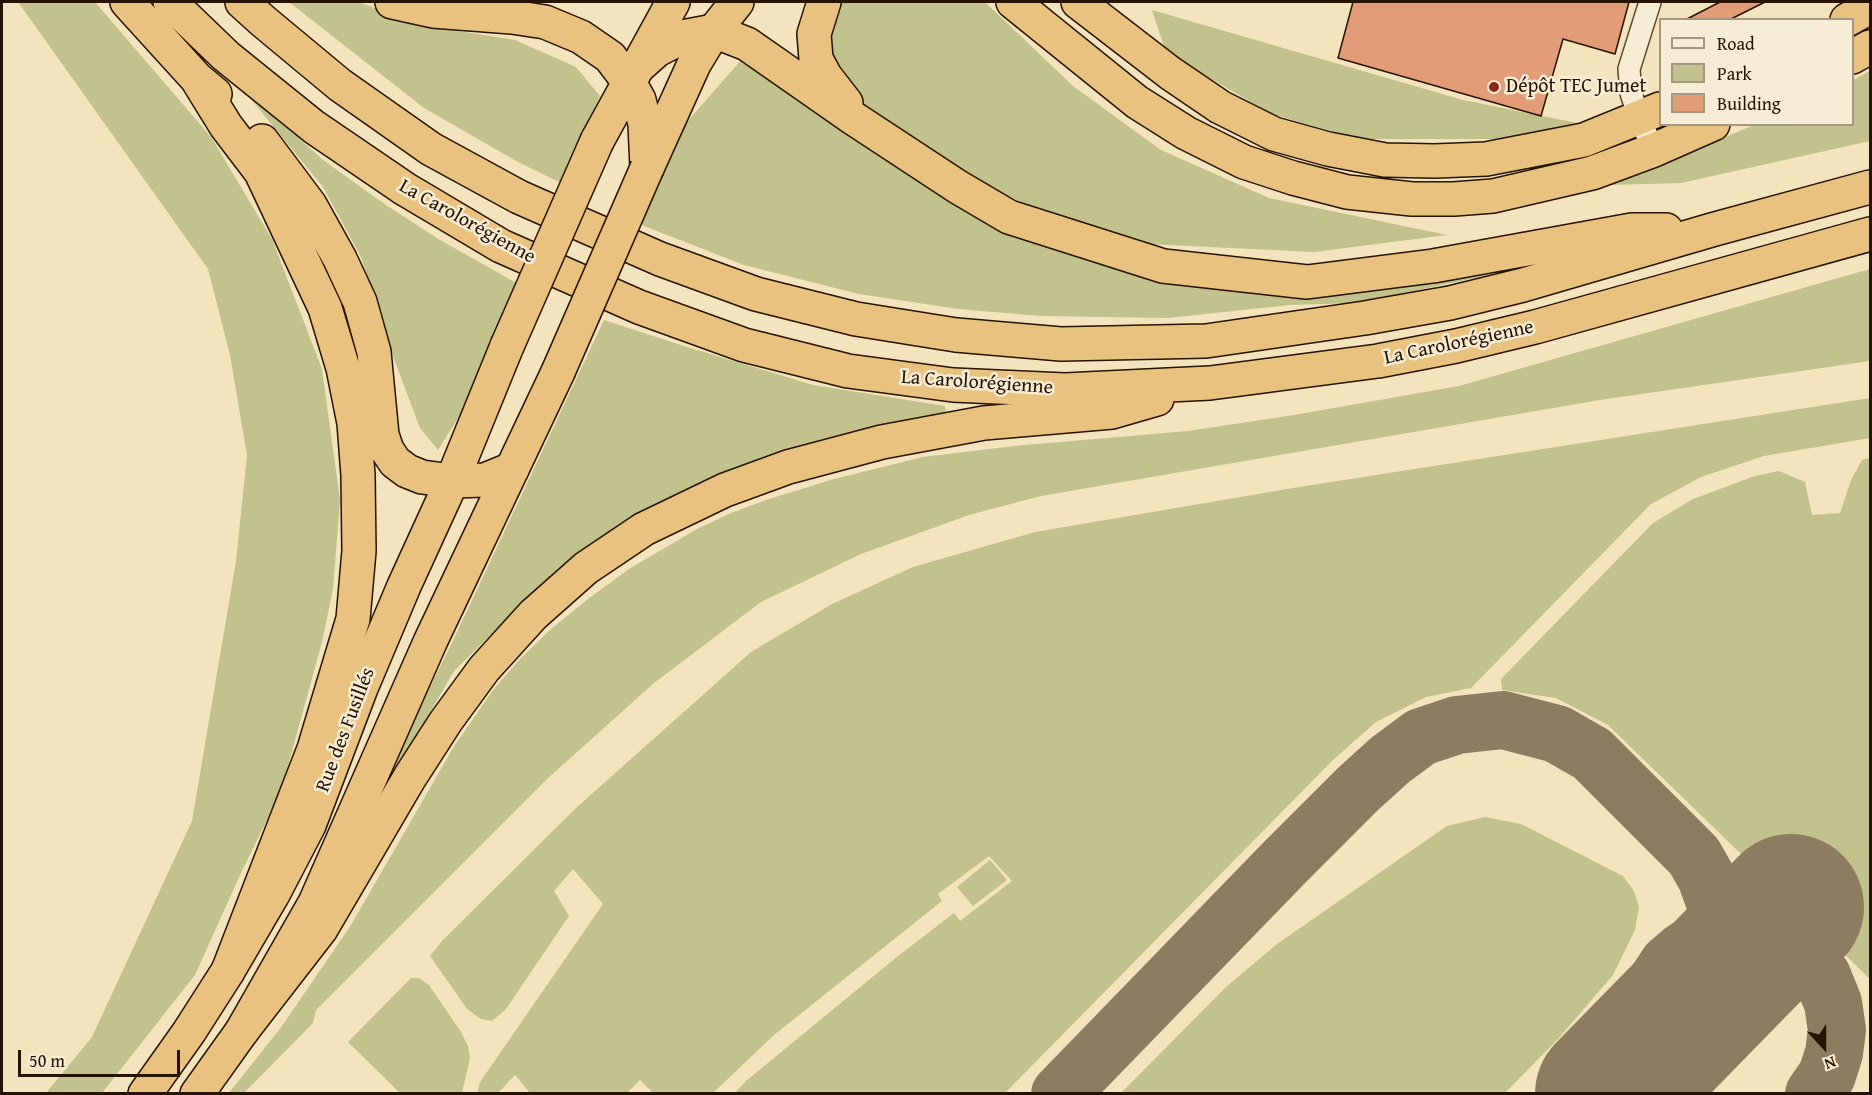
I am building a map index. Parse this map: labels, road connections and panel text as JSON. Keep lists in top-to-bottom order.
{
  "streets": {
    "highway": ["La Carolorégienne", "Rue des Fusillés"]
  },
  "places": ["Dépôt TEC Jumet"],
  "legend": ["Road", "Park", "Building"],
  "scale_bar": "50 m",
  "north": "bottom"
}
